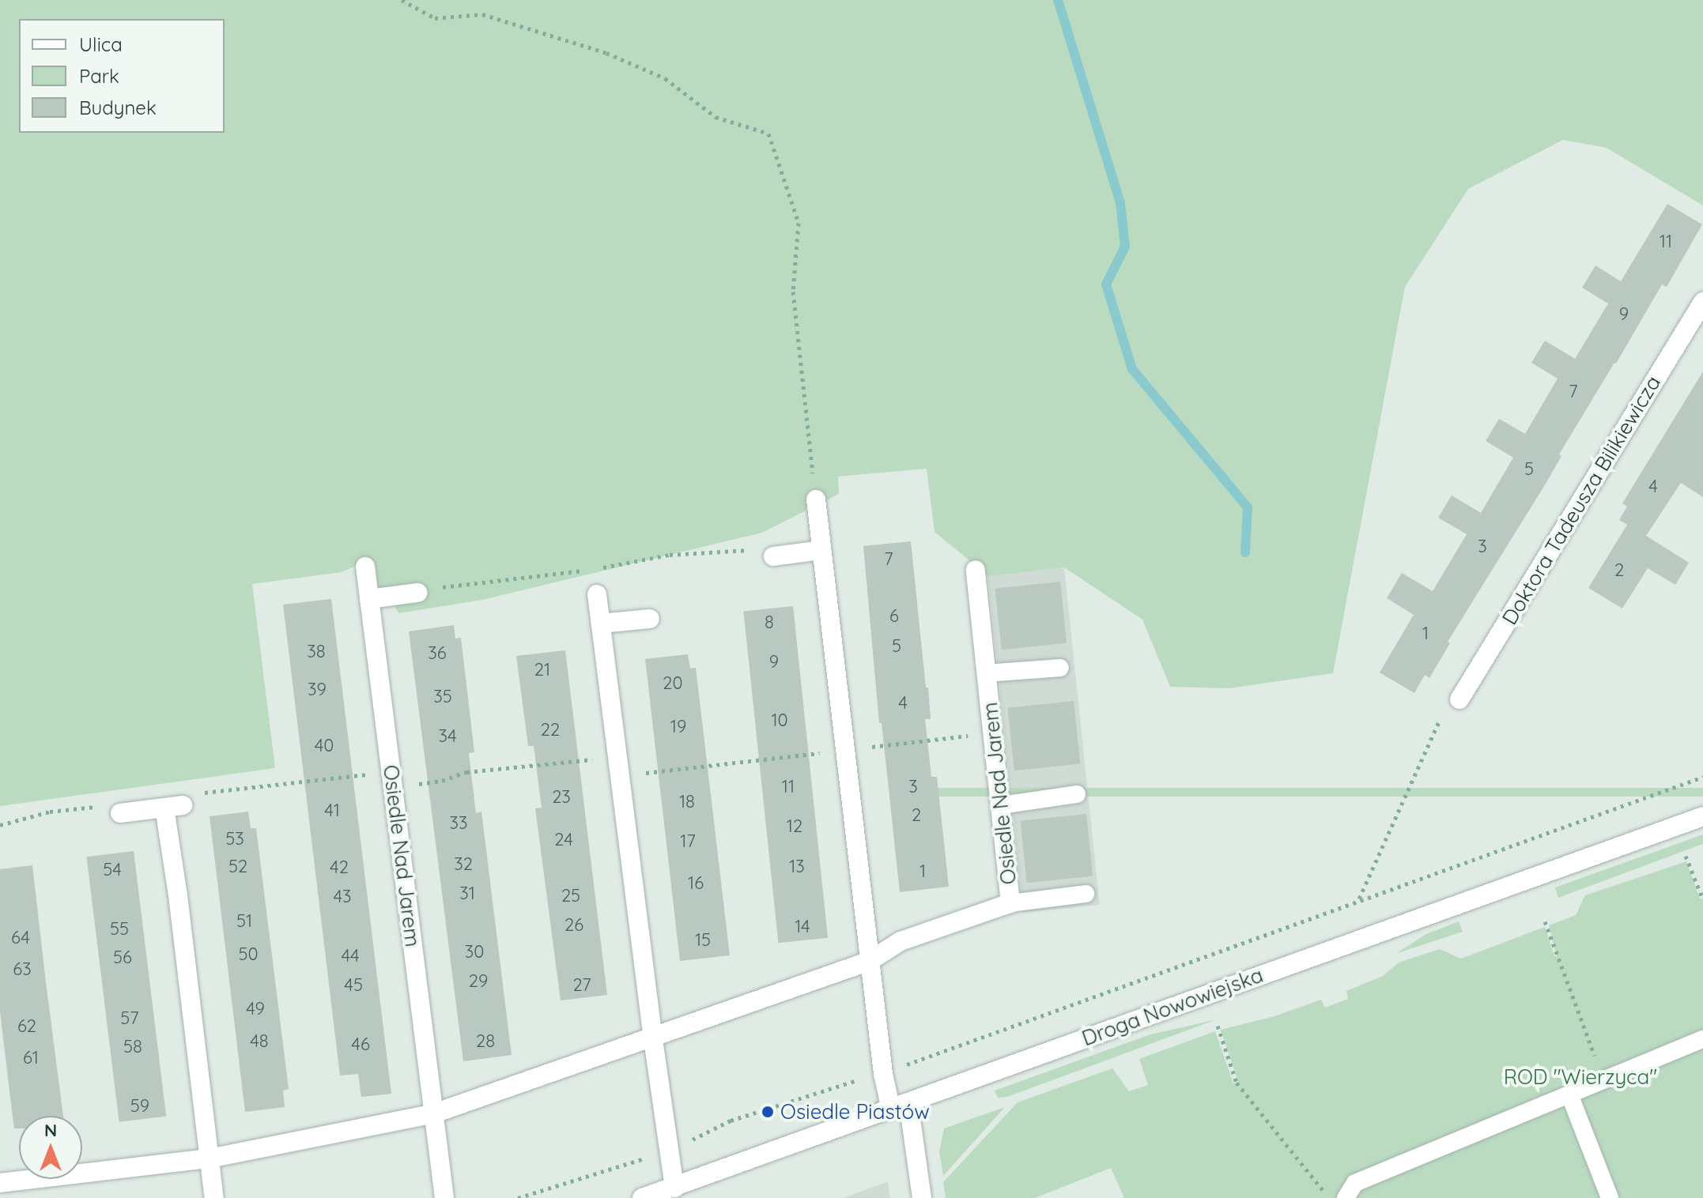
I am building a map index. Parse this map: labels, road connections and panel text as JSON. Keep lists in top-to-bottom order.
{
  "streets": {
    "street": ["Doktora Tadeusza Bilikiewicza", "Osiedle Nad Jarem", "Droga Nowowiejska"]
  },
  "parks": ["ROD \"Wierzyca\""],
  "places": ["Osiedle Piastów"],
  "house_numbers": [
    "11",
    "9",
    "7",
    "5",
    "4",
    "3",
    "7",
    "2",
    "6",
    "8",
    "1",
    "5",
    "38",
    "36",
    "9",
    "21",
    "20",
    "39",
    "35",
    "4",
    "10",
    "19",
    "22",
    "34",
    "40",
    "11",
    "3",
    "23",
    "18",
    "41",
    "2",
    "33",
    "12",
    "53",
    "24",
    "17",
    "32",
    "52",
    "13",
    "42",
    "54",
    "1",
    "16",
    "31",
    "25",
    "43",
    "51",
    "26",
    "14",
    "55",
    "64",
    "15",
    "30",
    "50",
    "44",
    "56",
    "63",
    "29",
    "45",
    "27",
    "49",
    "57",
    "62",
    "48",
    "28",
    "46",
    "58",
    "61",
    "59"
  ],
  "legend": ["Ulica", "Park", "Budynek"],
  "north": "top"
}
